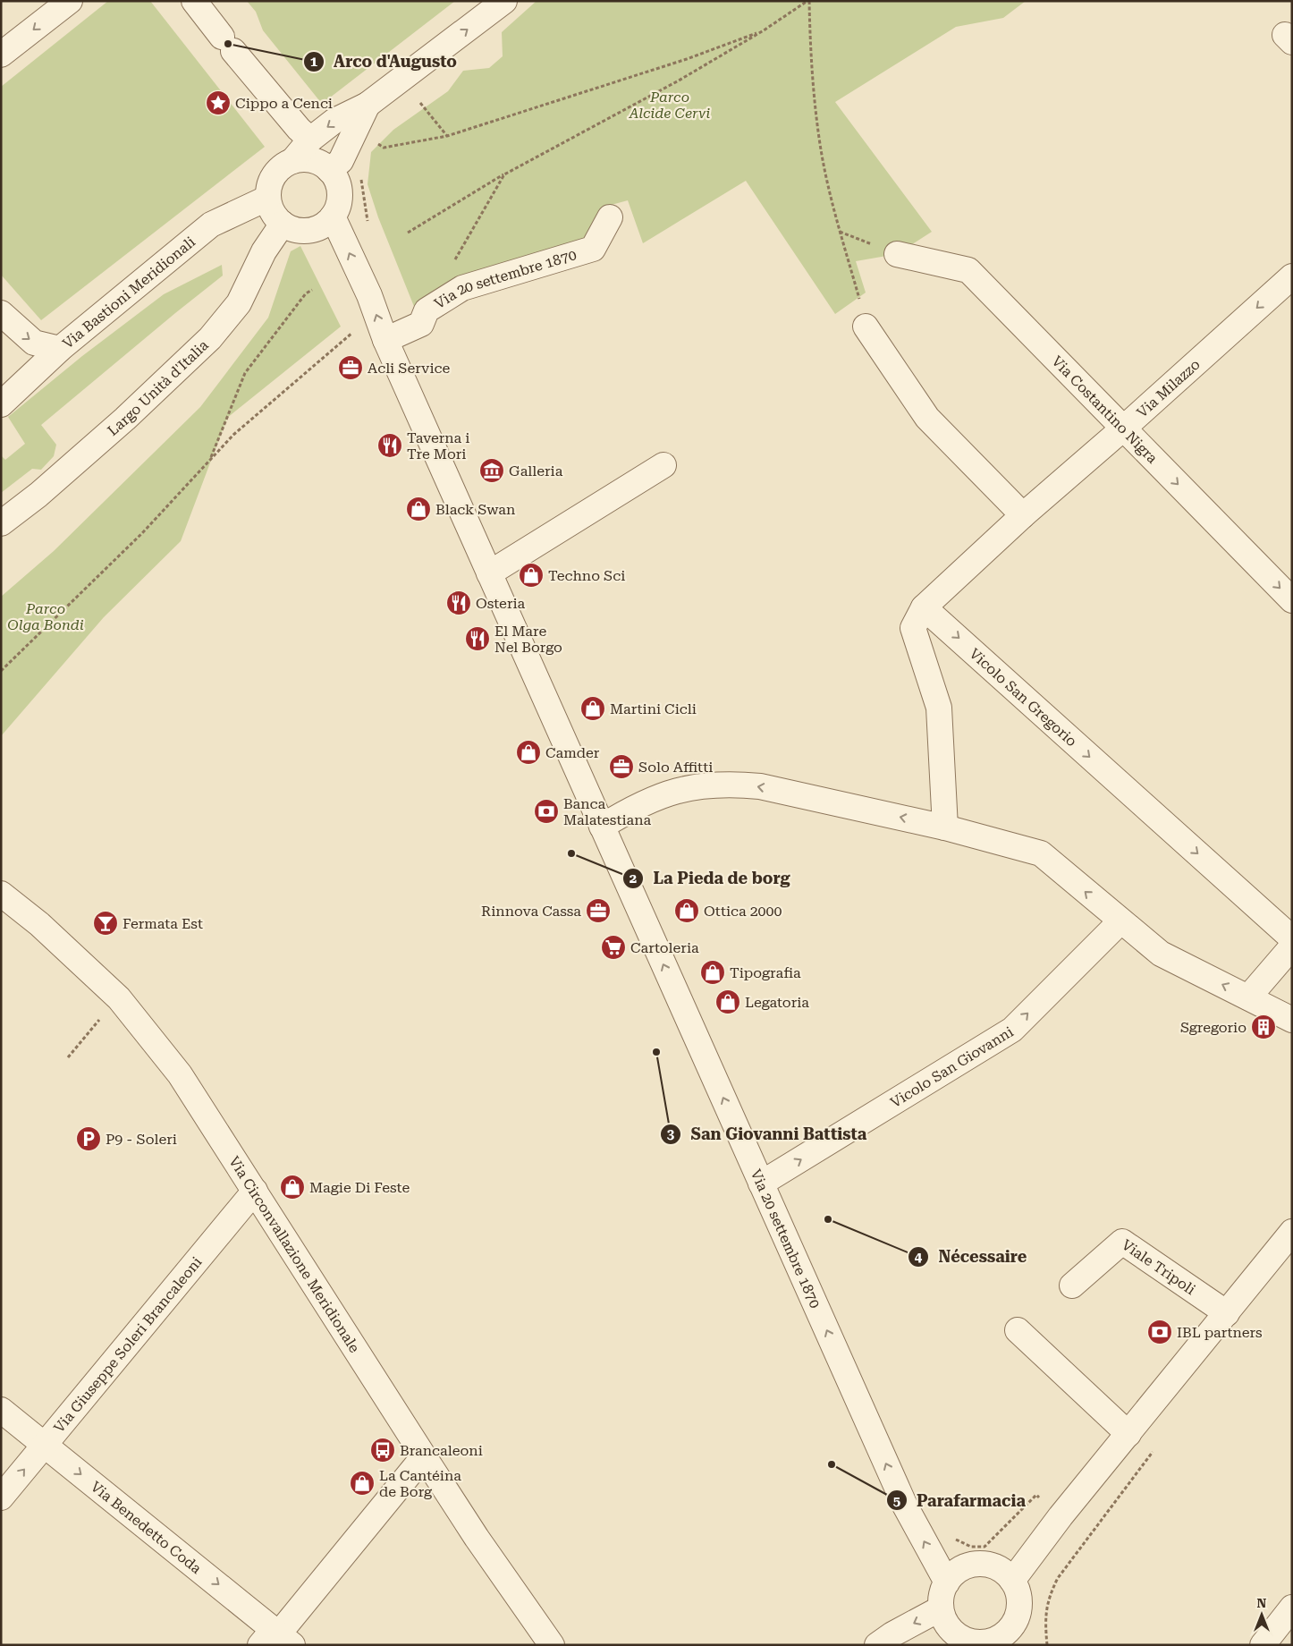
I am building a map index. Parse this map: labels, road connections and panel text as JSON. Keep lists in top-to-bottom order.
{
  "streets": {
    "street": [
      "Via 20 settembre 1870",
      "Via Bastioni Meridionali",
      "Largo Unità d'Italia",
      "Via Milazzo",
      "Via Costantino Nigra",
      "Vicolo San Gregorio",
      "Vicolo San Giovanni",
      "Via Circonvallazione Meridionale",
      "Viale Tripoli",
      "Via Giuseppe Soleri Brancaleoni",
      "Via Benedetto Coda"
    ]
  },
  "crossings": [
    ["Via 20 settembre 1870", "Vicolo San Giovanni"],
    ["Via Bastioni Meridionali", "Largo Unità d'Italia"],
    ["Via Milazzo", "Via Costantino Nigra"],
    ["Via Milazzo", "Vicolo San Gregorio"],
    ["Via Circonvallazione Meridionale", "Via Giuseppe Soleri Brancaleoni"],
    ["Via Giuseppe Soleri Brancaleoni", "Via Benedetto Coda"]
  ],
  "one_way": [
    "Via 20 settembre 1870",
    "Via Milazzo",
    "Via Costantino Nigra",
    "Vicolo San Giovanni",
    "Via Benedetto Coda"
  ],
  "parks": ["Parco Alcide Cervi", "Parco Olga Bondi"],
  "places": {
    "other": [
      "Arco d'Augusto",
      "La Pieda de borg",
      "San Giovanni Battista",
      "Nécessaire",
      "Parafarmacia"
    ],
    "place": ["Cippo a Cenci"],
    "office": ["Acli Service", "Solo Affitti", "Rinnova Cassa"],
    "restaurant": ["Taverna i Tre Mori", "Osteria", "El Mare Nel Borgo"],
    "museum": ["Galleria"],
    "shop": [
      "Black Swan",
      "Techno Sci",
      "Martini Cicli",
      "Camder",
      "Ottica 2000",
      "Tipografia",
      "Legatoria",
      "Magie Di Feste",
      "La Cantéina de Borg"
    ],
    "bank": ["Banca Malatestiana", "IBL partners"],
    "bar": ["Fermata Est"],
    "supermarket": ["Cartoleria"],
    "building": ["Sgregorio"],
    "parking": ["P9 - Soleri"],
    "bus stop": ["Brancaleoni"]
  },
  "north": "top"
}
